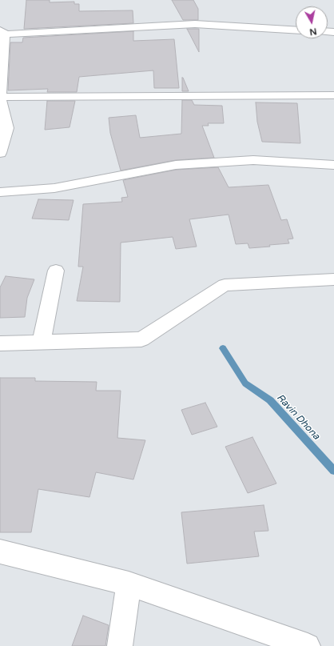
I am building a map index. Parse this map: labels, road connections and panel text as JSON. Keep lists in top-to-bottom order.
{
  "water": ["Ravin Dhona"],
  "north": "bottom"
}
